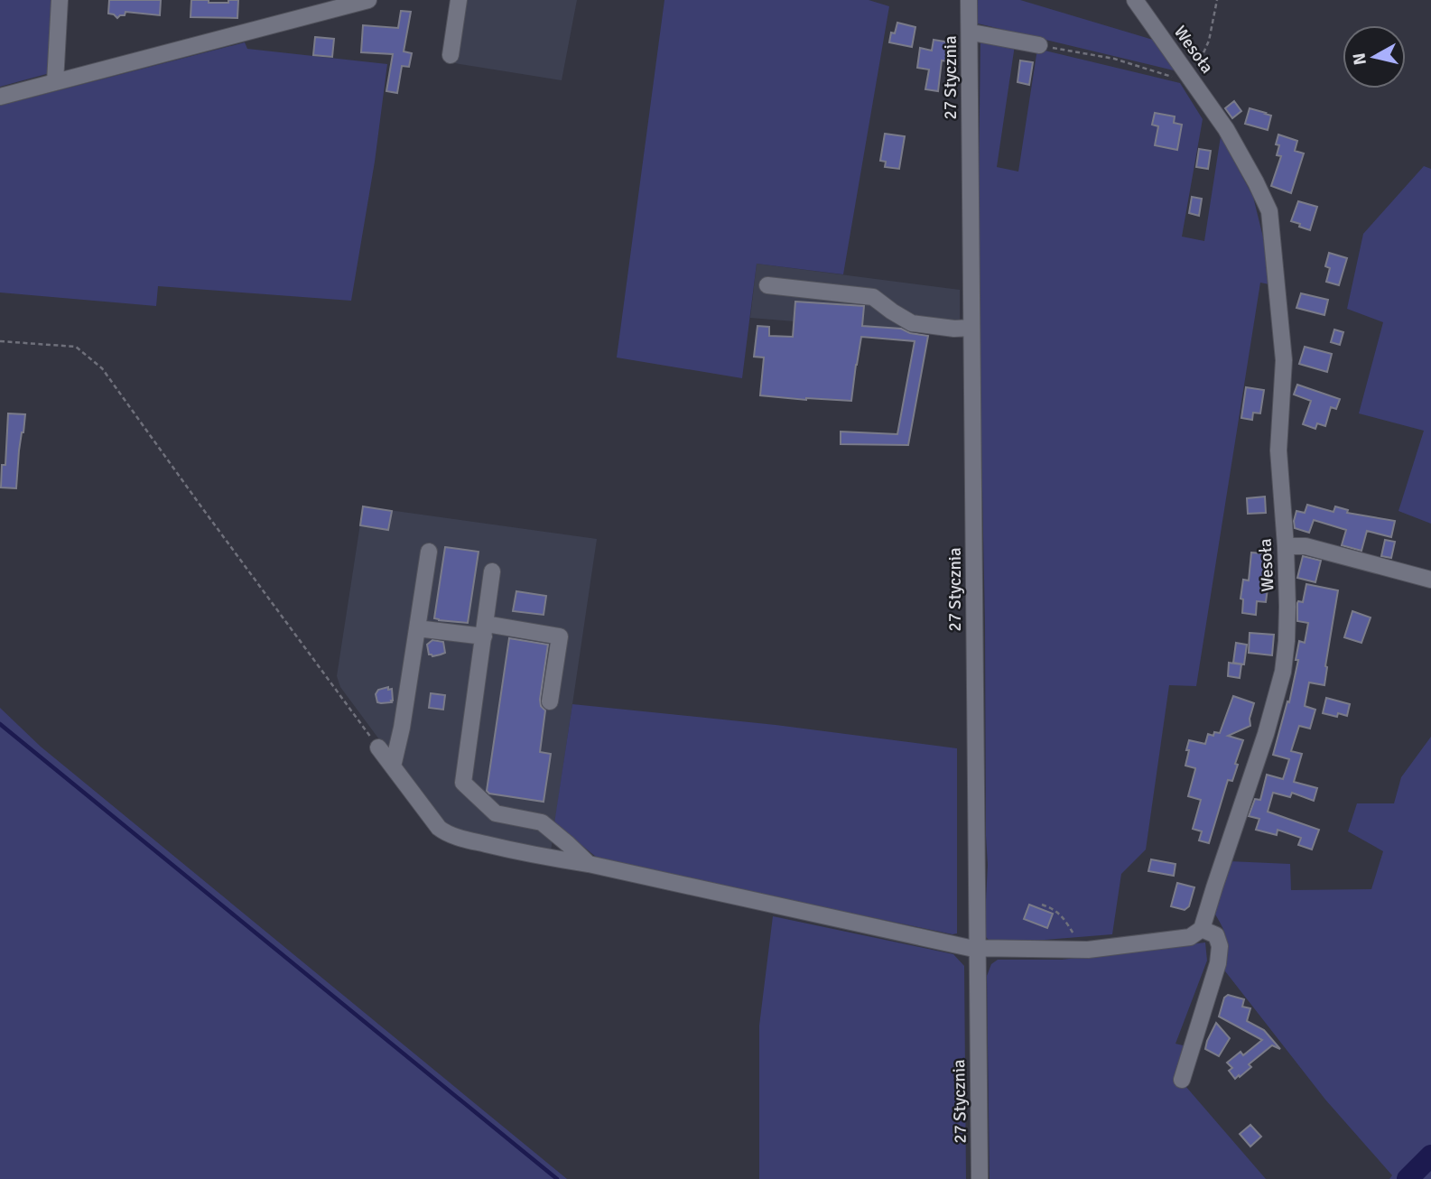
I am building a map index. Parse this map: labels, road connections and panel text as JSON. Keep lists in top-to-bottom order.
{
  "streets": {
    "street": ["Wesoła", "27 Stycznia"]
  },
  "north": "left"
}
